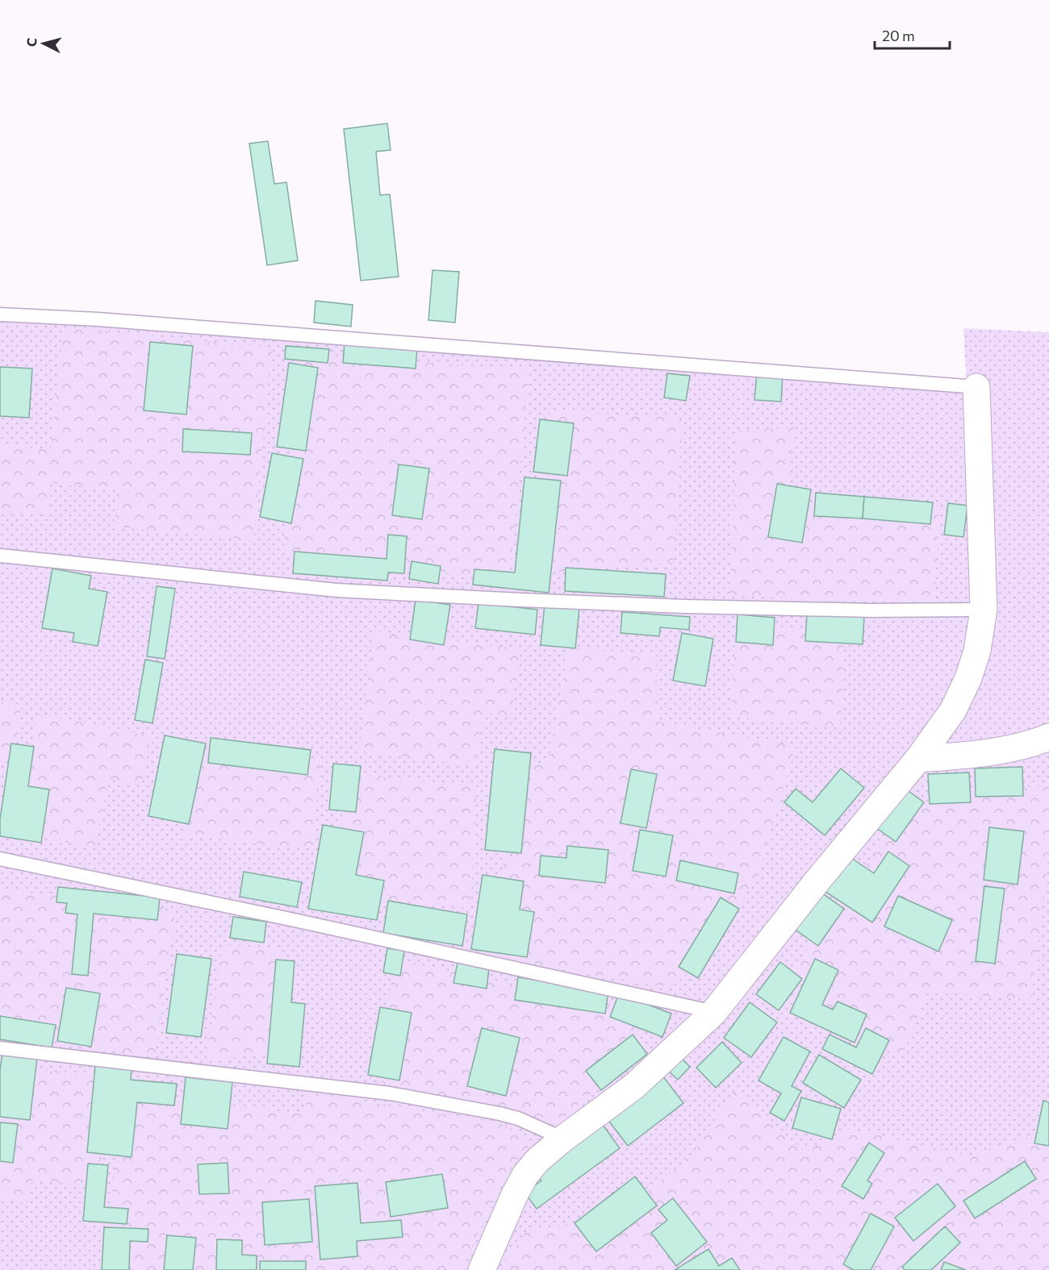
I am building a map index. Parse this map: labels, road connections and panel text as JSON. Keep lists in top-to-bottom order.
{
  "scale_bar": "20 m",
  "north": "left"
}
